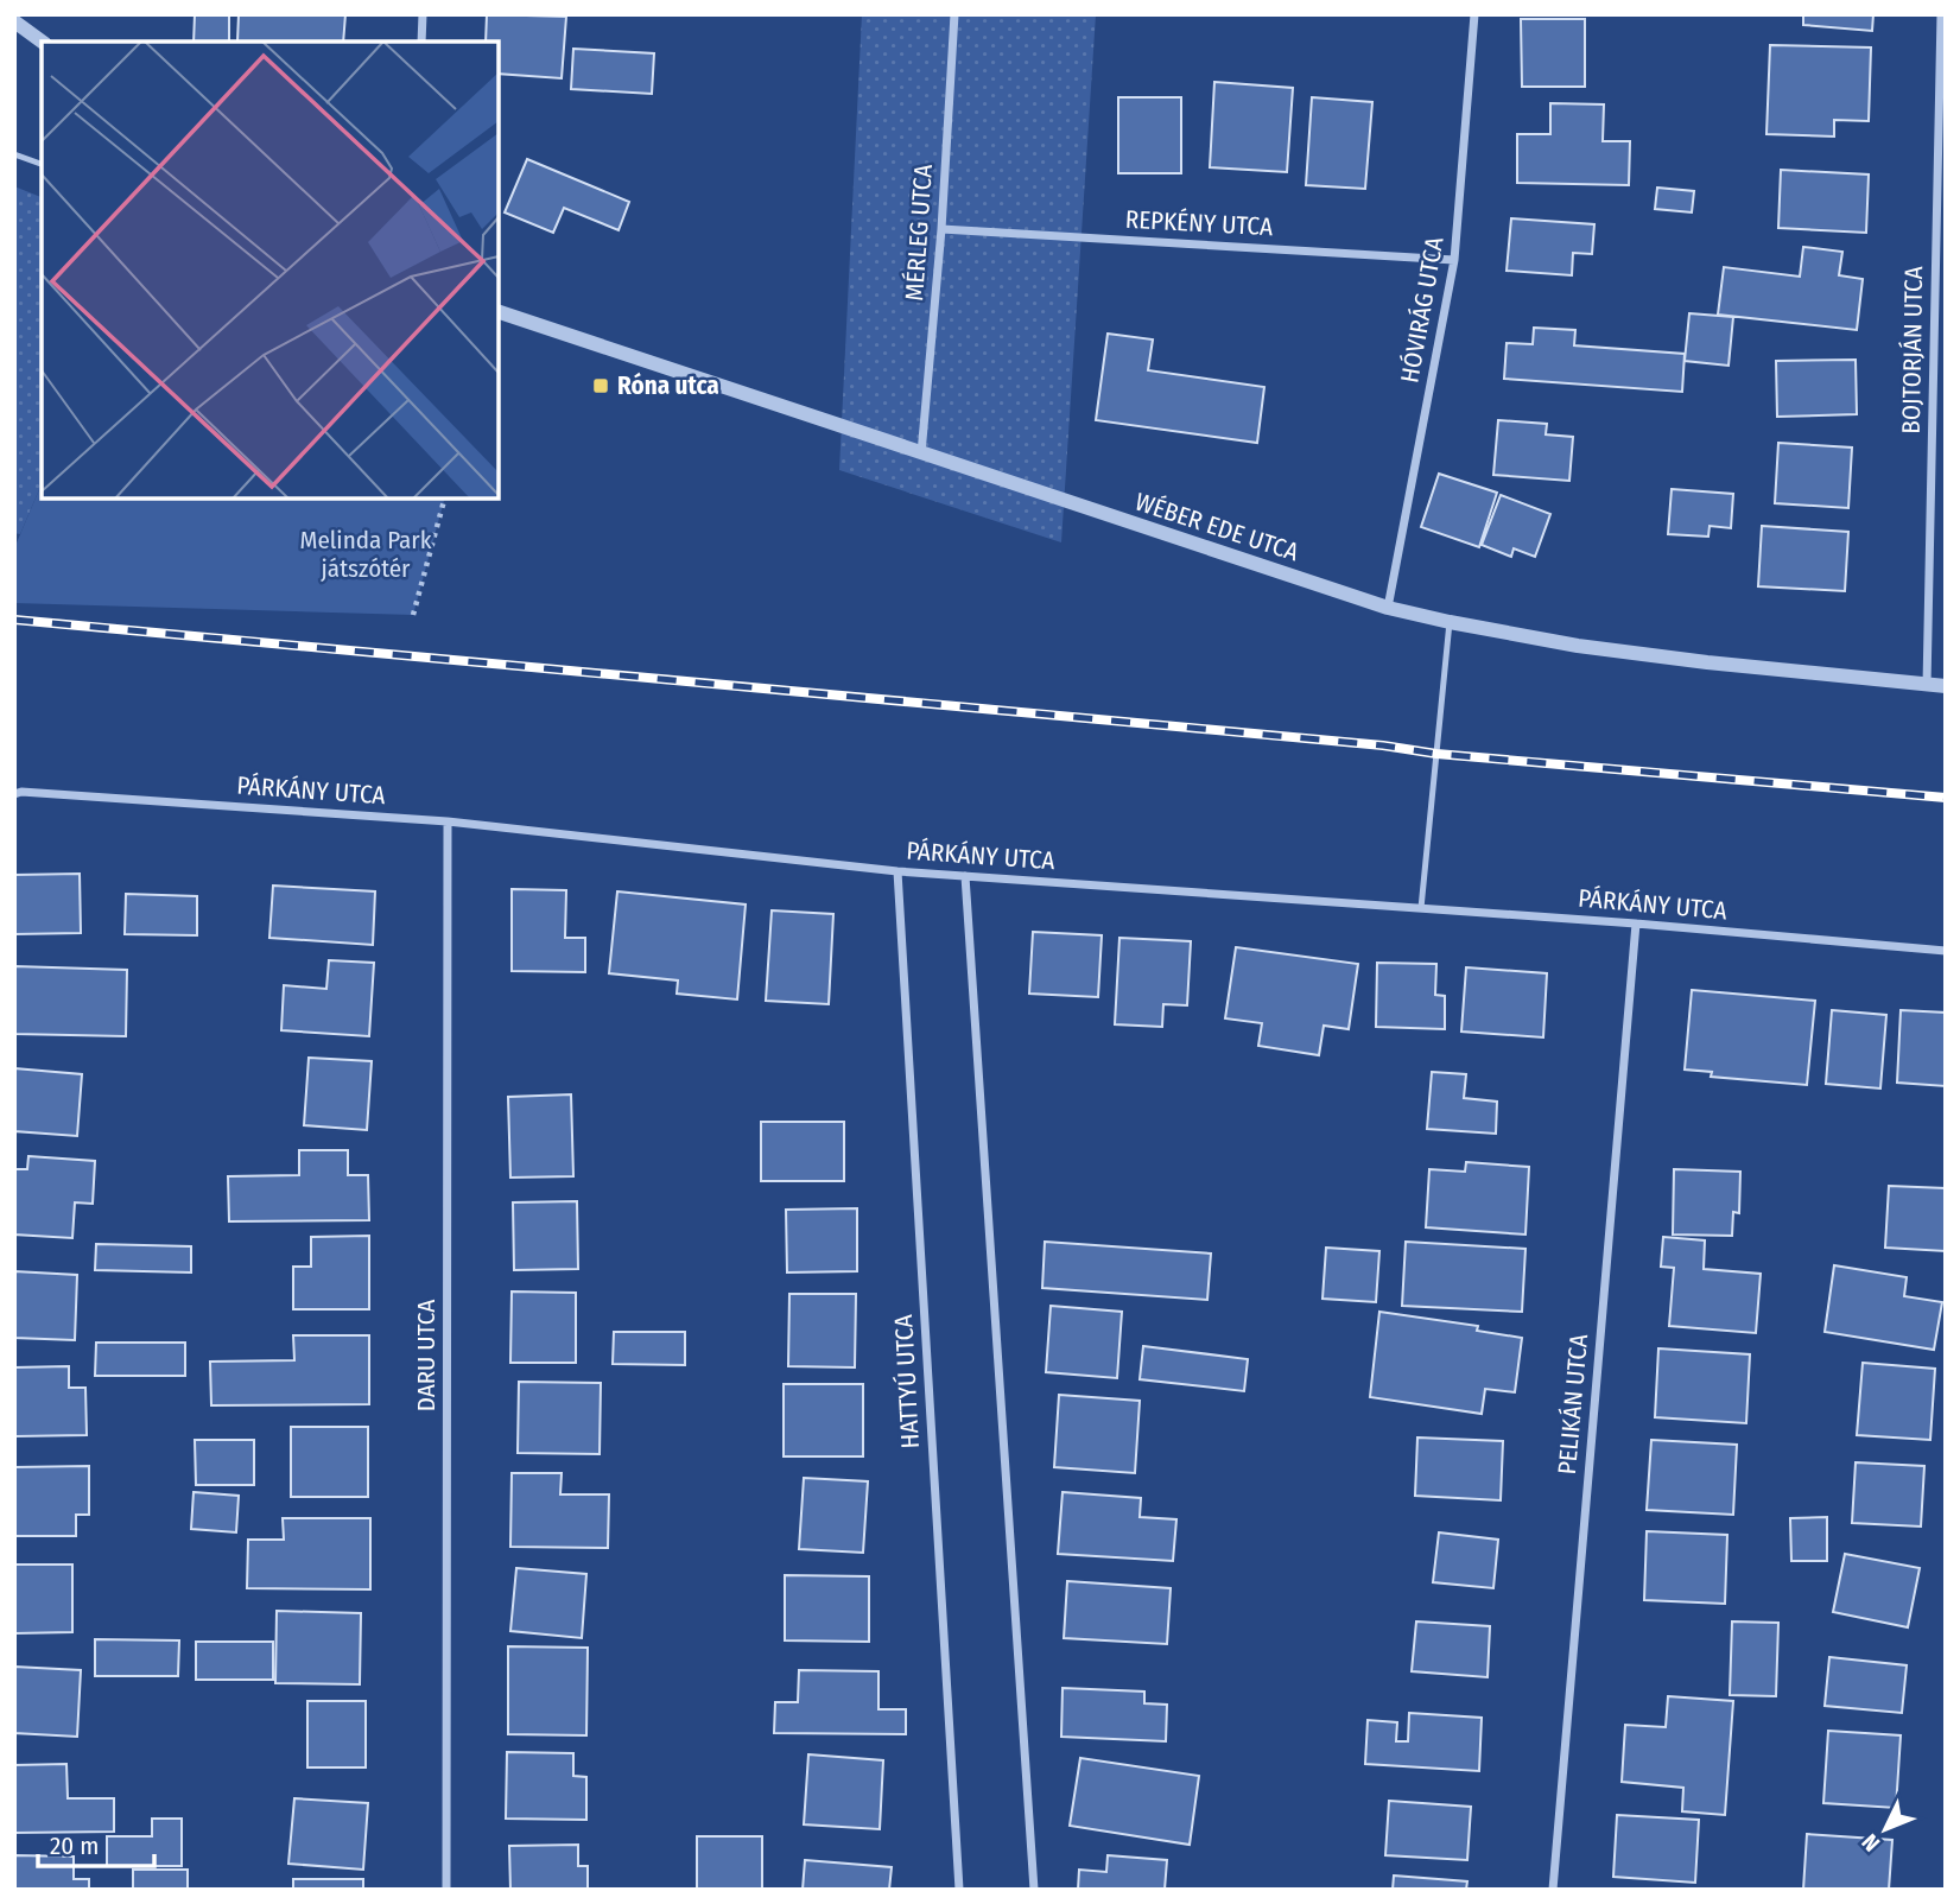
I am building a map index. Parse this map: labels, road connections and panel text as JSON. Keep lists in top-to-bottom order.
{
  "streets": {
    "street": [
      "REPKÉNY UTCA",
      "MÉRLEG UTCA",
      "HÓVIRÁG UTCA",
      "BOJTORJÁN UTCA",
      "WÉBER EDE UTCA",
      "PÁRKÁNY UTCA",
      "DARU UTCA",
      "HATTYÚ UTCA",
      "PELIKÁN UTCA"
    ]
  },
  "crossings": [
    ["REPKÉNY UTCA", "MÉRLEG UTCA"],
    ["REPKÉNY UTCA", "HÓVIRÁG UTCA"],
    ["MÉRLEG UTCA", "WÉBER EDE UTCA"],
    ["HÓVIRÁG UTCA", "WÉBER EDE UTCA"],
    ["BOJTORJÁN UTCA", "WÉBER EDE UTCA"],
    ["PÁRKÁNY UTCA", "DARU UTCA"],
    ["PÁRKÁNY UTCA", "HATTYÚ UTCA"],
    ["PÁRKÁNY UTCA", "PELIKÁN UTCA"]
  ],
  "parks": ["Melinda Park játszótér"],
  "places": {
    "transit": ["Róna utca"]
  },
  "scale_bar": "20 m",
  "north": "bottom left"
}
